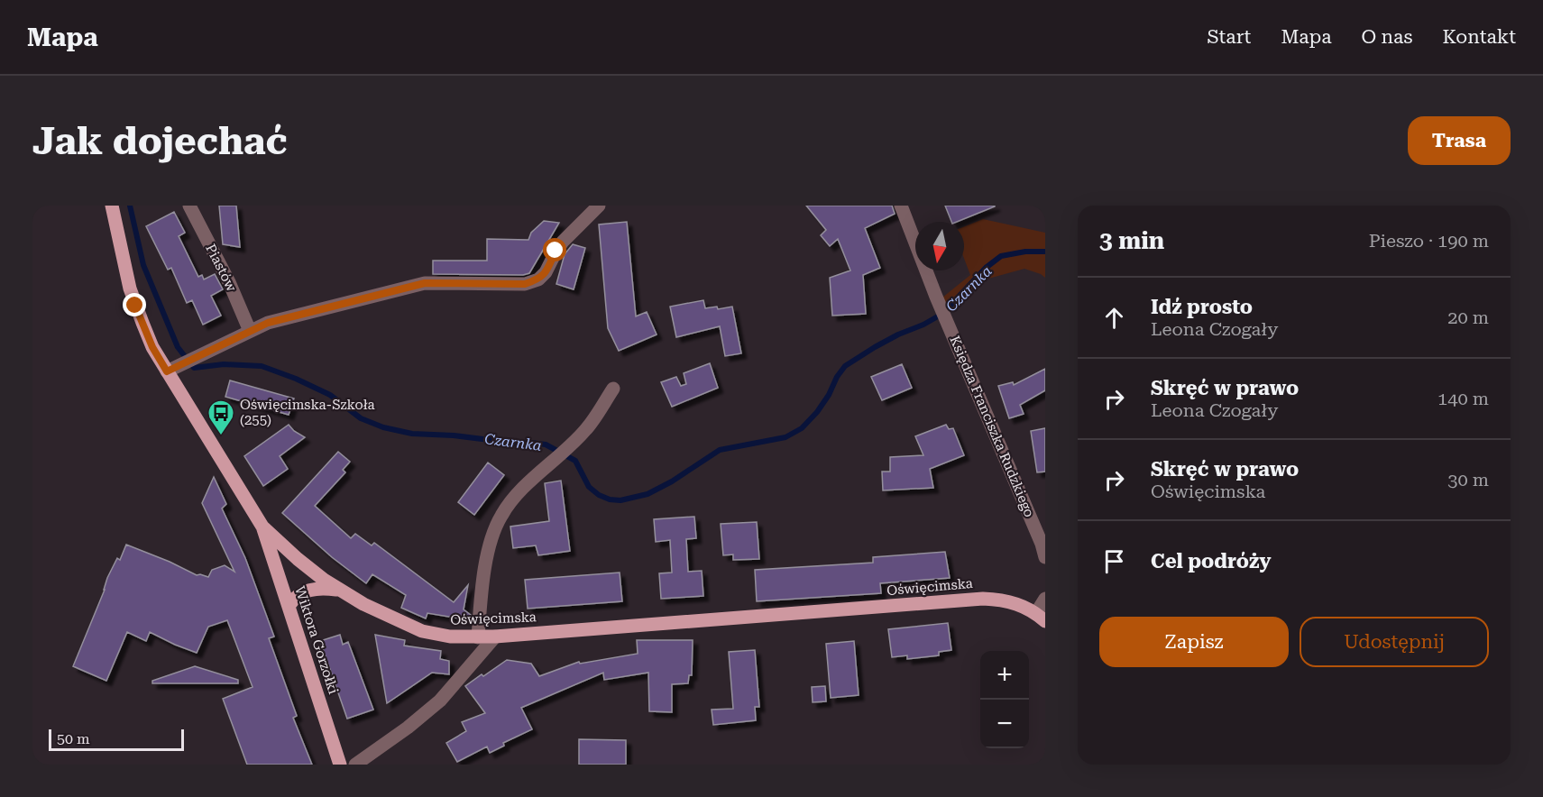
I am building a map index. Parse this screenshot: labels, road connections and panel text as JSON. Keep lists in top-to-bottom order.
{
  "streets": {
    "main road": ["Oświęcimska", "Wiktora Gorzołki"],
    "street": ["Piastów", "Księdza Franciszka Rudzkiego"]
  },
  "crossings": [
    ["Oświęcimska", "Wiktora Gorzołki"]
  ],
  "water": ["Czarnka"],
  "places": {
    "bus stop": ["Oświęcimska-Szkoła (255)"]
  },
  "scale_bar": "50 m",
  "north": "bottom",
  "page": {
    "header": "Mapa",
    "nav": [
      "Start",
      "Mapa",
      "O nas",
      "Kontakt"
    ],
    "buttons": [
      "Trasa",
      ["Zapisz", "Udostępnij"]
    ],
    "title": "Jak dojechać",
    "heading": ["3 min", "Pieszo · 190 m"],
    "list": [
      ["Idź prosto", "Leona Czogały", "20 m"],
      ["Skręć w prawo", "Leona Czogały", "140 m"],
      ["Skręć w prawo", "Oświęcimska", "30 m"],
      "Cel podróży"
    ],
    "map_buttons": ["+", "−"],
    "scale": "50 m"
  }
}
